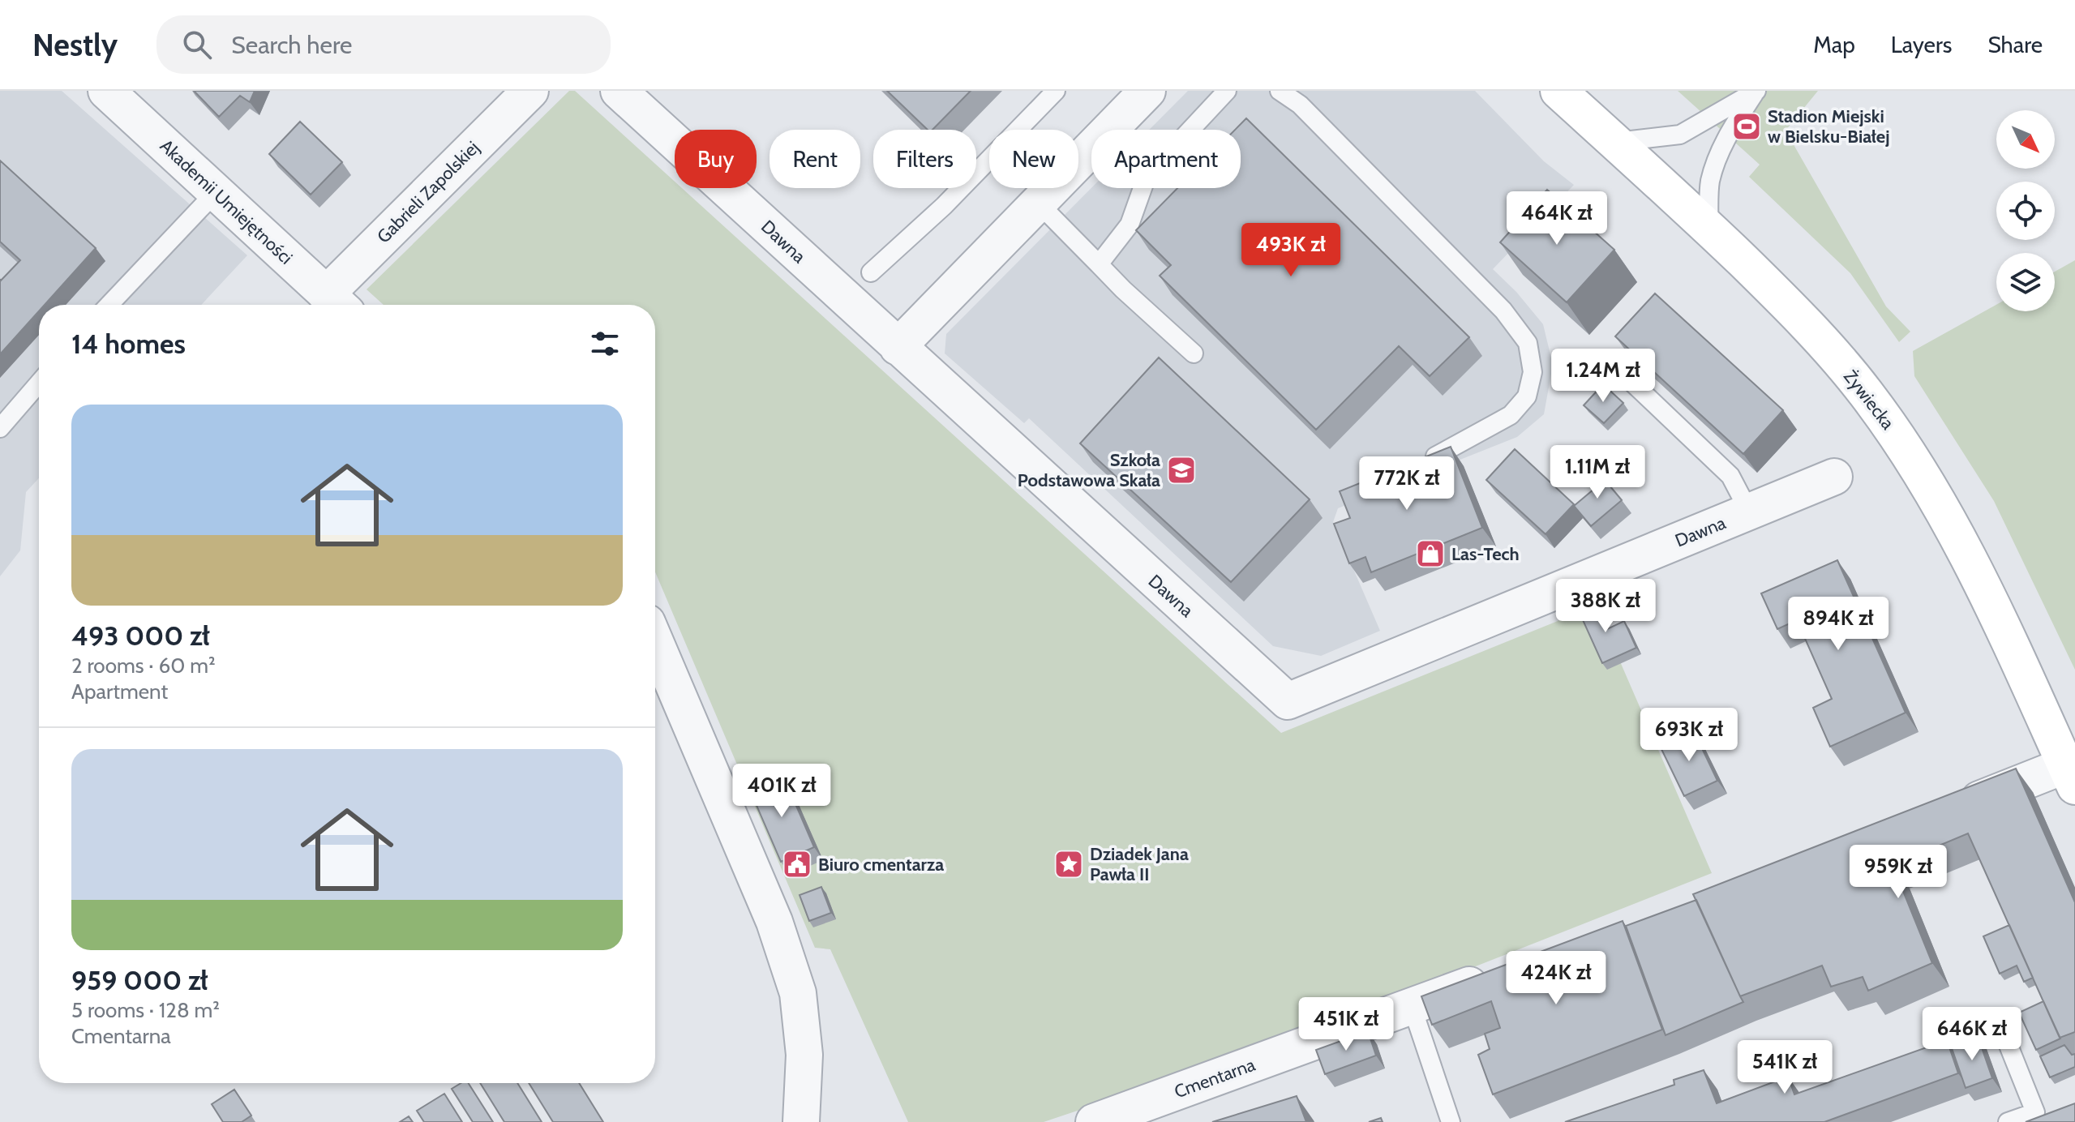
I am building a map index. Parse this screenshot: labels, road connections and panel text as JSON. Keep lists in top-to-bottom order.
{
  "streets": {
    "main road": ["Żywiecka"],
    "street": [
      "Gabrieli Zapolskiej",
      "Akademii Umiejętności",
      "Dawna",
      "Cmentarna"
    ]
  },
  "crossings": [
    ["Gabrieli Zapolskiej", "Akademii Umiejętności"]
  ],
  "places": {
    "sports": ["Stadion Miejski w Bielsku-Białej"],
    "school or university": ["Szkoła Podstawowa Skała"],
    "shop": ["Las-Tech"],
    "public building": ["Biuro cmentarza"],
    "place": ["Dziadek Jana Pawła II"]
  },
  "north": "bottom right",
  "page": {
    "header": "Nestly",
    "search": "Search here",
    "nav": ["Map", "Layers", "Share"],
    "chip": [
      "Buy",
      "Rent",
      "Filters",
      "New",
      "Apartment"
    ],
    "price": [
      "464K zł",
      "493K zł",
      "1.24M zł",
      "1.11M zł",
      "772K zł",
      "388K zł",
      "894K zł",
      "693K zł",
      "401K zł",
      "959K zł",
      "424K zł",
      "451K zł",
      "646K zł",
      "541K zł"
    ],
    "heading": "14 homes",
    "list": [
      {
        "name": "493 000 zł",
        "note": "2 rooms · 60 m² · Apartment"
      },
      {
        "name": "959 000 zł",
        "note": "5 rooms · 128 m² · Cmentarna"
      }
    ]
  }
}
